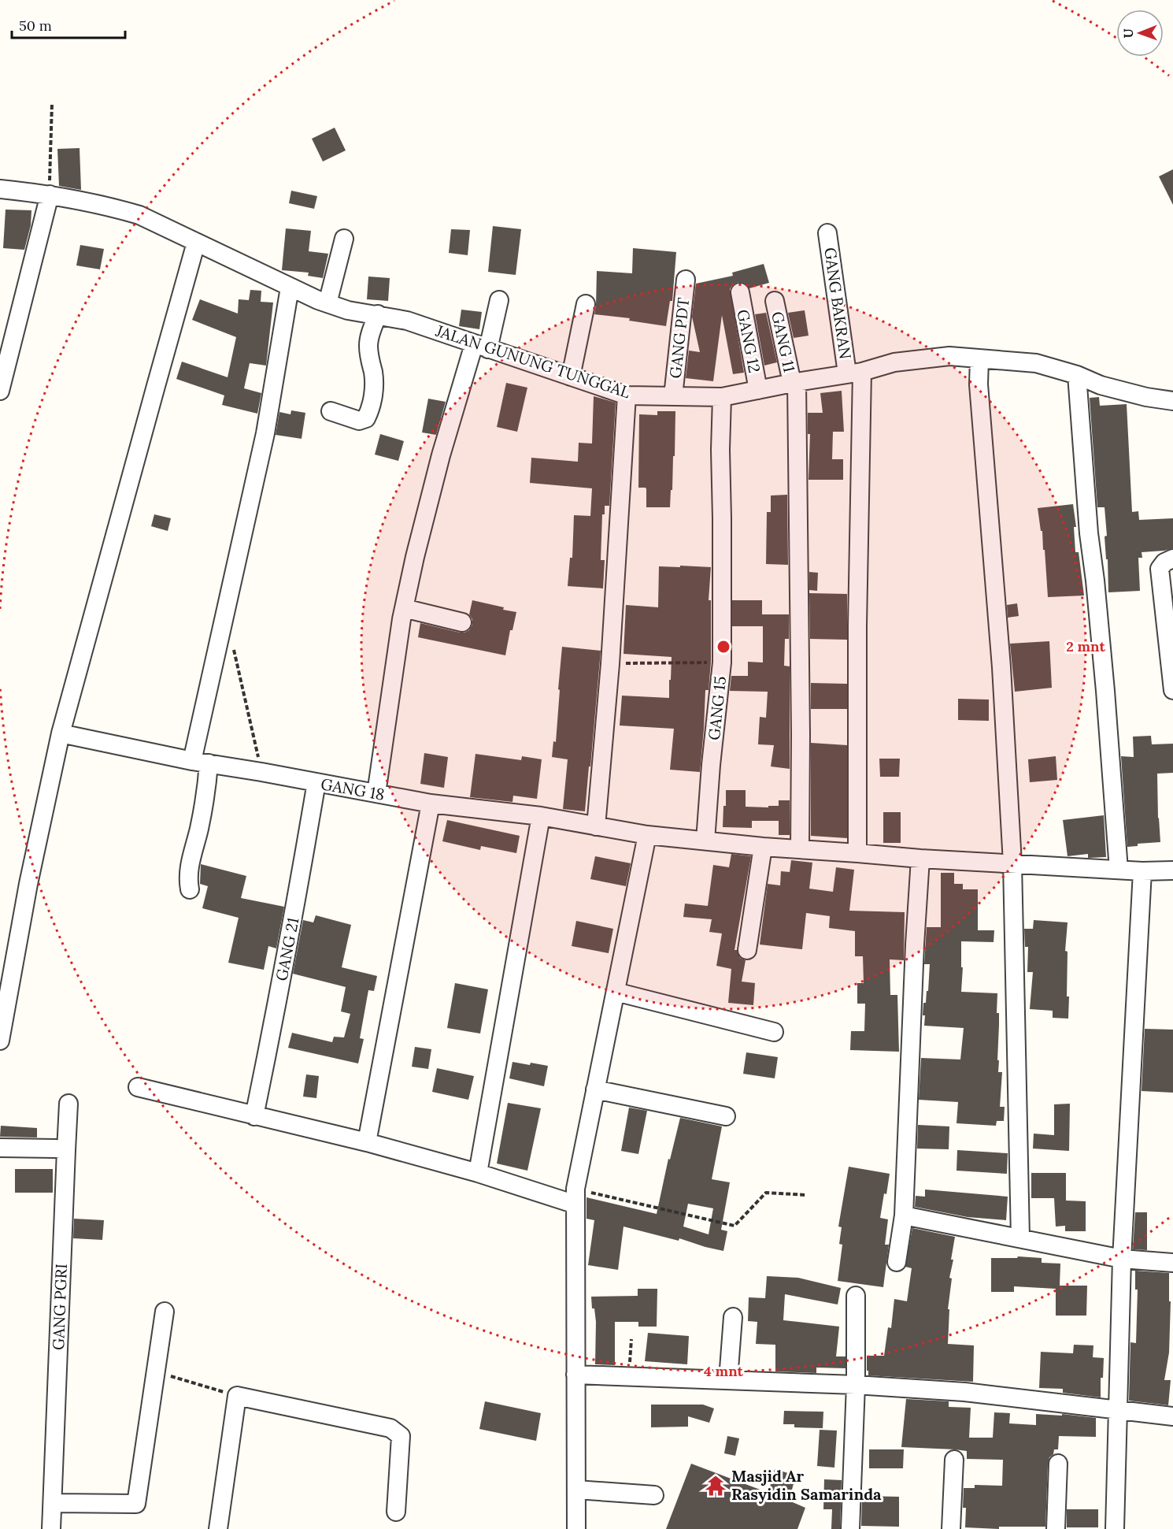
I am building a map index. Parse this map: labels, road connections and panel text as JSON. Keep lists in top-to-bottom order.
{
  "streets": {
    "street": [
      "GANG BAKRAN",
      "GANG PDT",
      "GANG 12",
      "GANG 11",
      "JALAN GUNUNG TUNGGAL",
      "GANG 15",
      "GANG 18",
      "GANG 21",
      "GANG PGRI"
    ]
  },
  "crossings": [
    ["GANG BAKRAN", "JALAN GUNUNG TUNGGAL"],
    ["GANG BAKRAN", "GANG 18"],
    ["GANG PDT", "JALAN GUNUNG TUNGGAL"],
    ["GANG 12", "JALAN GUNUNG TUNGGAL"],
    ["GANG 11", "JALAN GUNUNG TUNGGAL"],
    ["GANG 11", "GANG 18"],
    ["JALAN GUNUNG TUNGGAL", "GANG 15"],
    ["GANG 15", "GANG 18"],
    ["GANG 18", "GANG 21"]
  ],
  "places": {
    "temple": ["Masjid Ar Rasyidin Samarinda"]
  },
  "scale_bar": "50 m",
  "north": "left",
  "rings": ["2 mnt", "4 mnt"]
}
